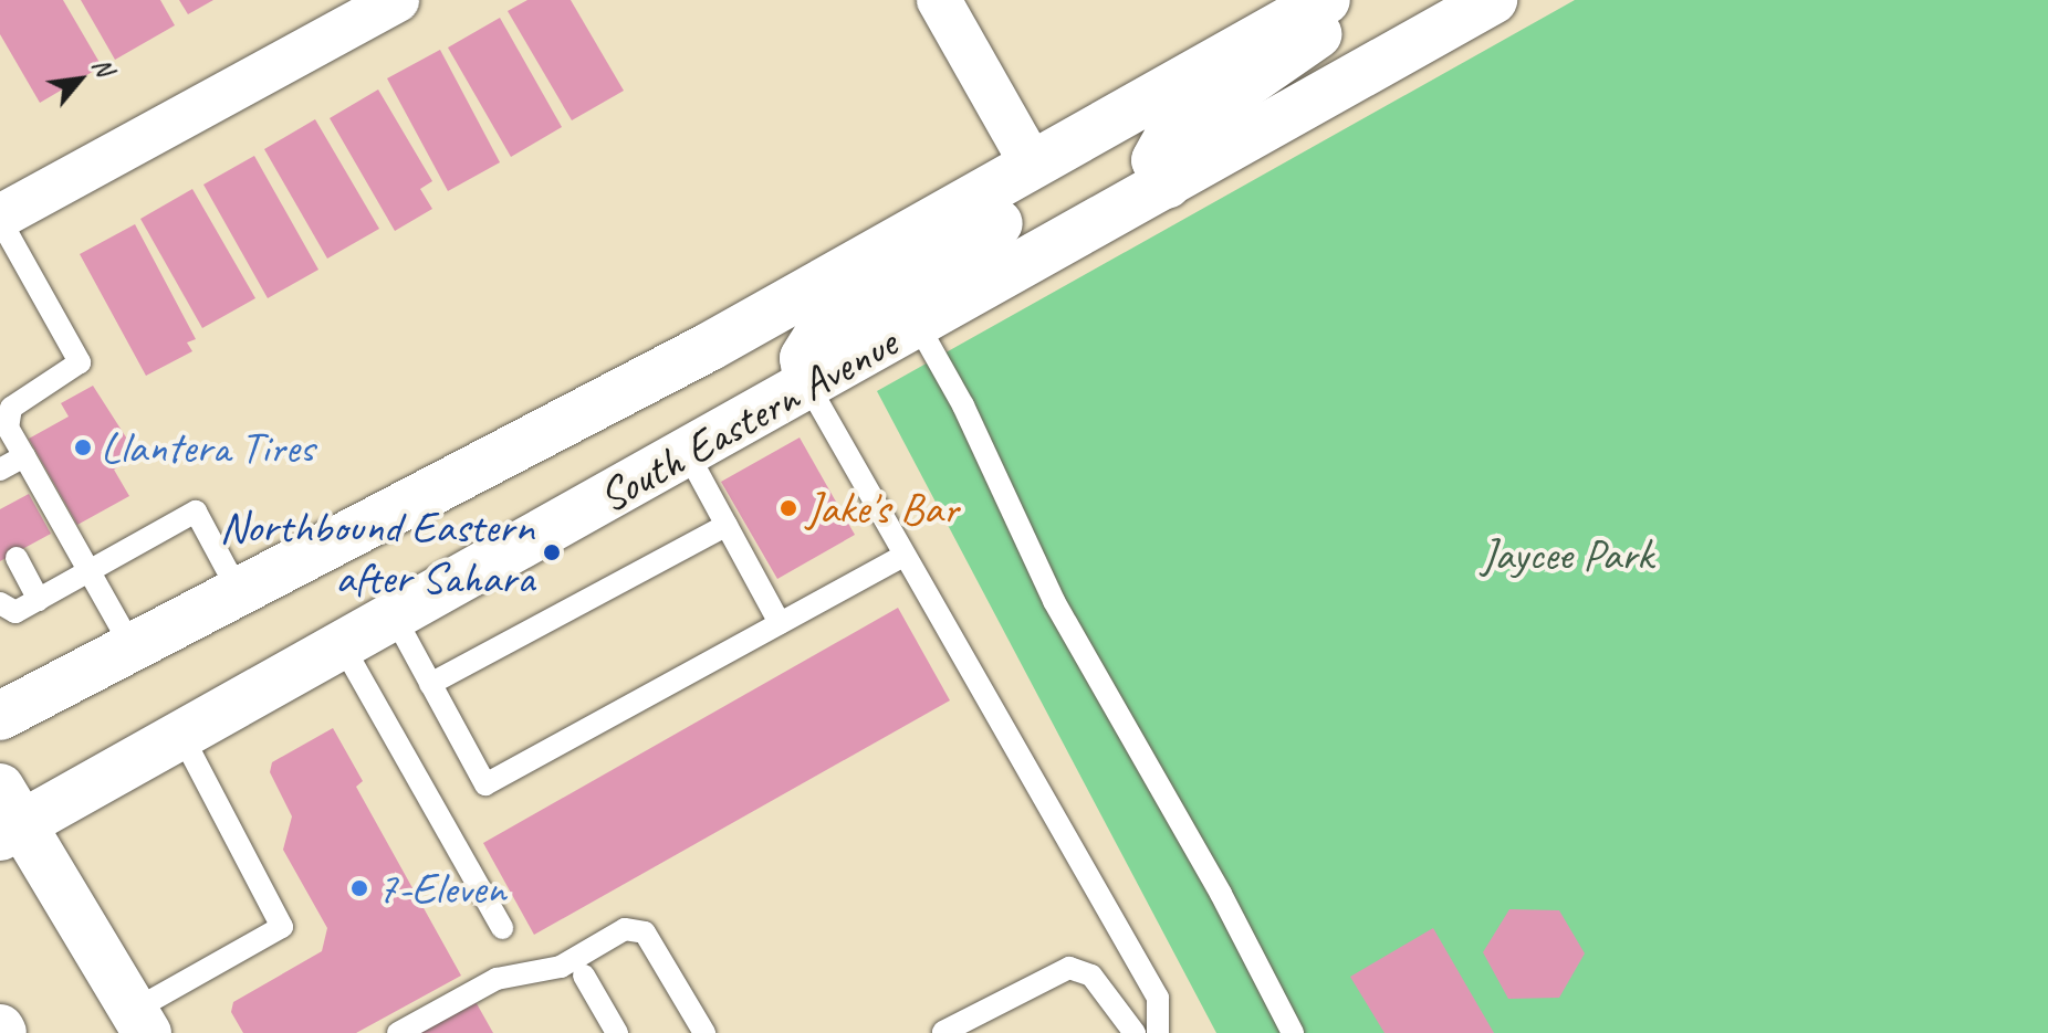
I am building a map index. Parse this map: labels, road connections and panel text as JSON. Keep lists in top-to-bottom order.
{
  "streets": {
    "main road": ["South Eastern Avenue"]
  },
  "parks": ["Jaycee Park"],
  "places": [
    "Llantera Tires",
    "Jake's Bar",
    "Northbound Eastern after Sahara",
    "7-Eleven"
  ],
  "north": "top right"
}
